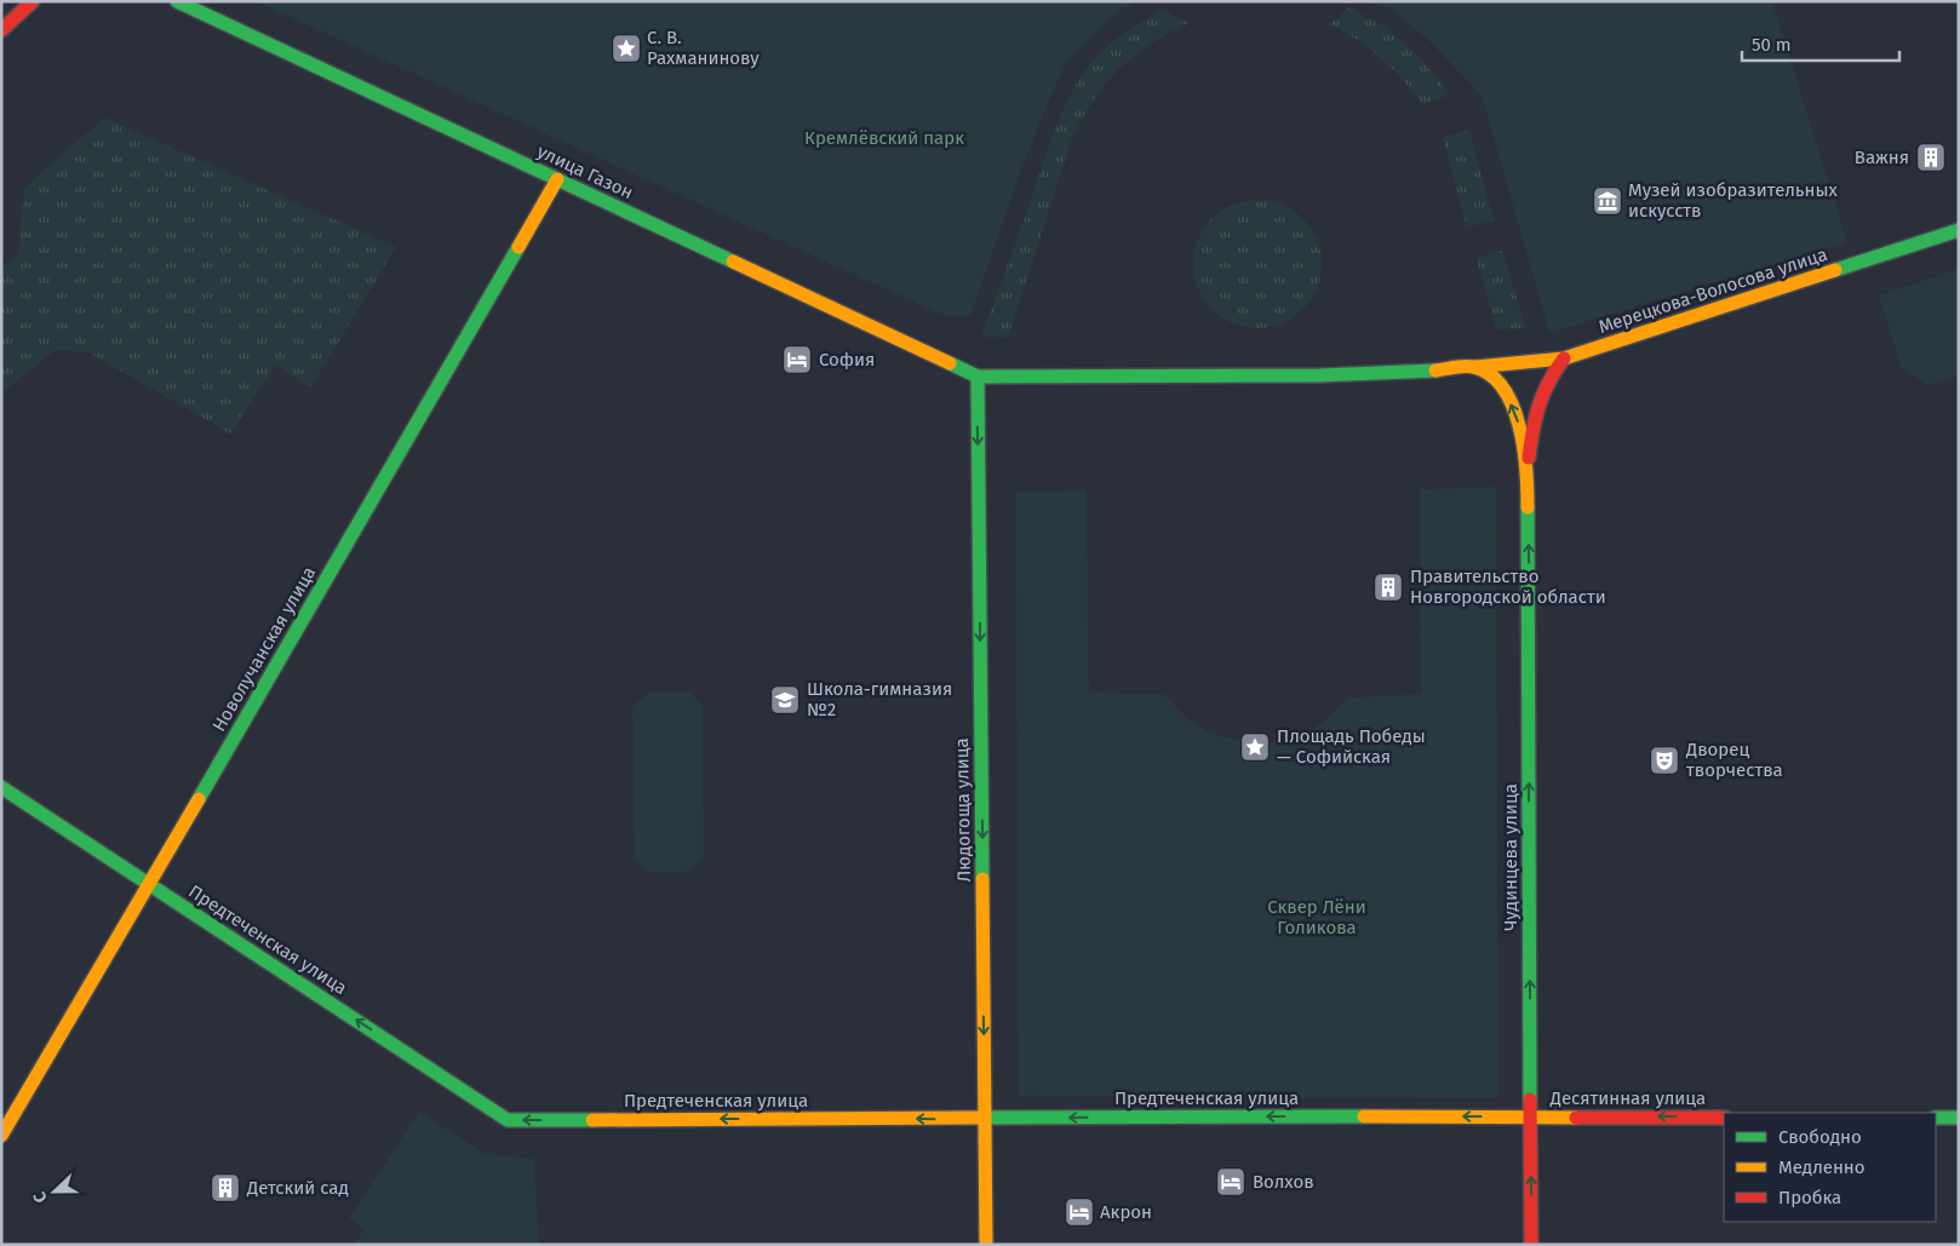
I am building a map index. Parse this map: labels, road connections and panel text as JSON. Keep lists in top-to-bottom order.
{
  "streets": {
    "main road": [
      "улица Газон",
      "Мерецкова-Волосова улица",
      "Новолучанская улица",
      "Людогоща улица",
      "Чудинцева улица",
      "Предтеченская улица",
      "Десятинная улица"
    ]
  },
  "crossings": [
    ["улица Газон", "Новолучанская улица"],
    ["улица Газон", "Людогоща улица"],
    ["Мерецкова-Волосова улица", "Чудинцева улица"],
    ["Новолучанская улица", "Предтеченская улица"],
    ["Людогоща улица", "Предтеченская улица"],
    ["Чудинцева улица", "Предтеченская улица"],
    ["Чудинцева улица", "Десятинная улица"],
    ["Предтеченская улица", "Десятинная улица"]
  ],
  "one_way": [
    "Людогоща улица",
    "Чудинцева улица",
    "Предтеченская улица",
    "Десятинная улица"
  ],
  "parks": ["Кремлёвский парк", "Сквер Лёни Голикова"],
  "places": {
    "place": ["С. В. Рахманинову", "Площадь Победы — Софийская"],
    "building": ["Важня", "Правительство Новгородской области", "Детский сад"],
    "museum": ["Музей изобразительных искусств"],
    "hotel": ["София", "Волхов", "Акрон"],
    "school or university": ["Школа-гимназия №2"],
    "theatre": ["Дворец творчества"]
  },
  "legend": ["Свободно", "Медленно", "Пробка"],
  "scale_bar": "50 m",
  "north": "left"
}
